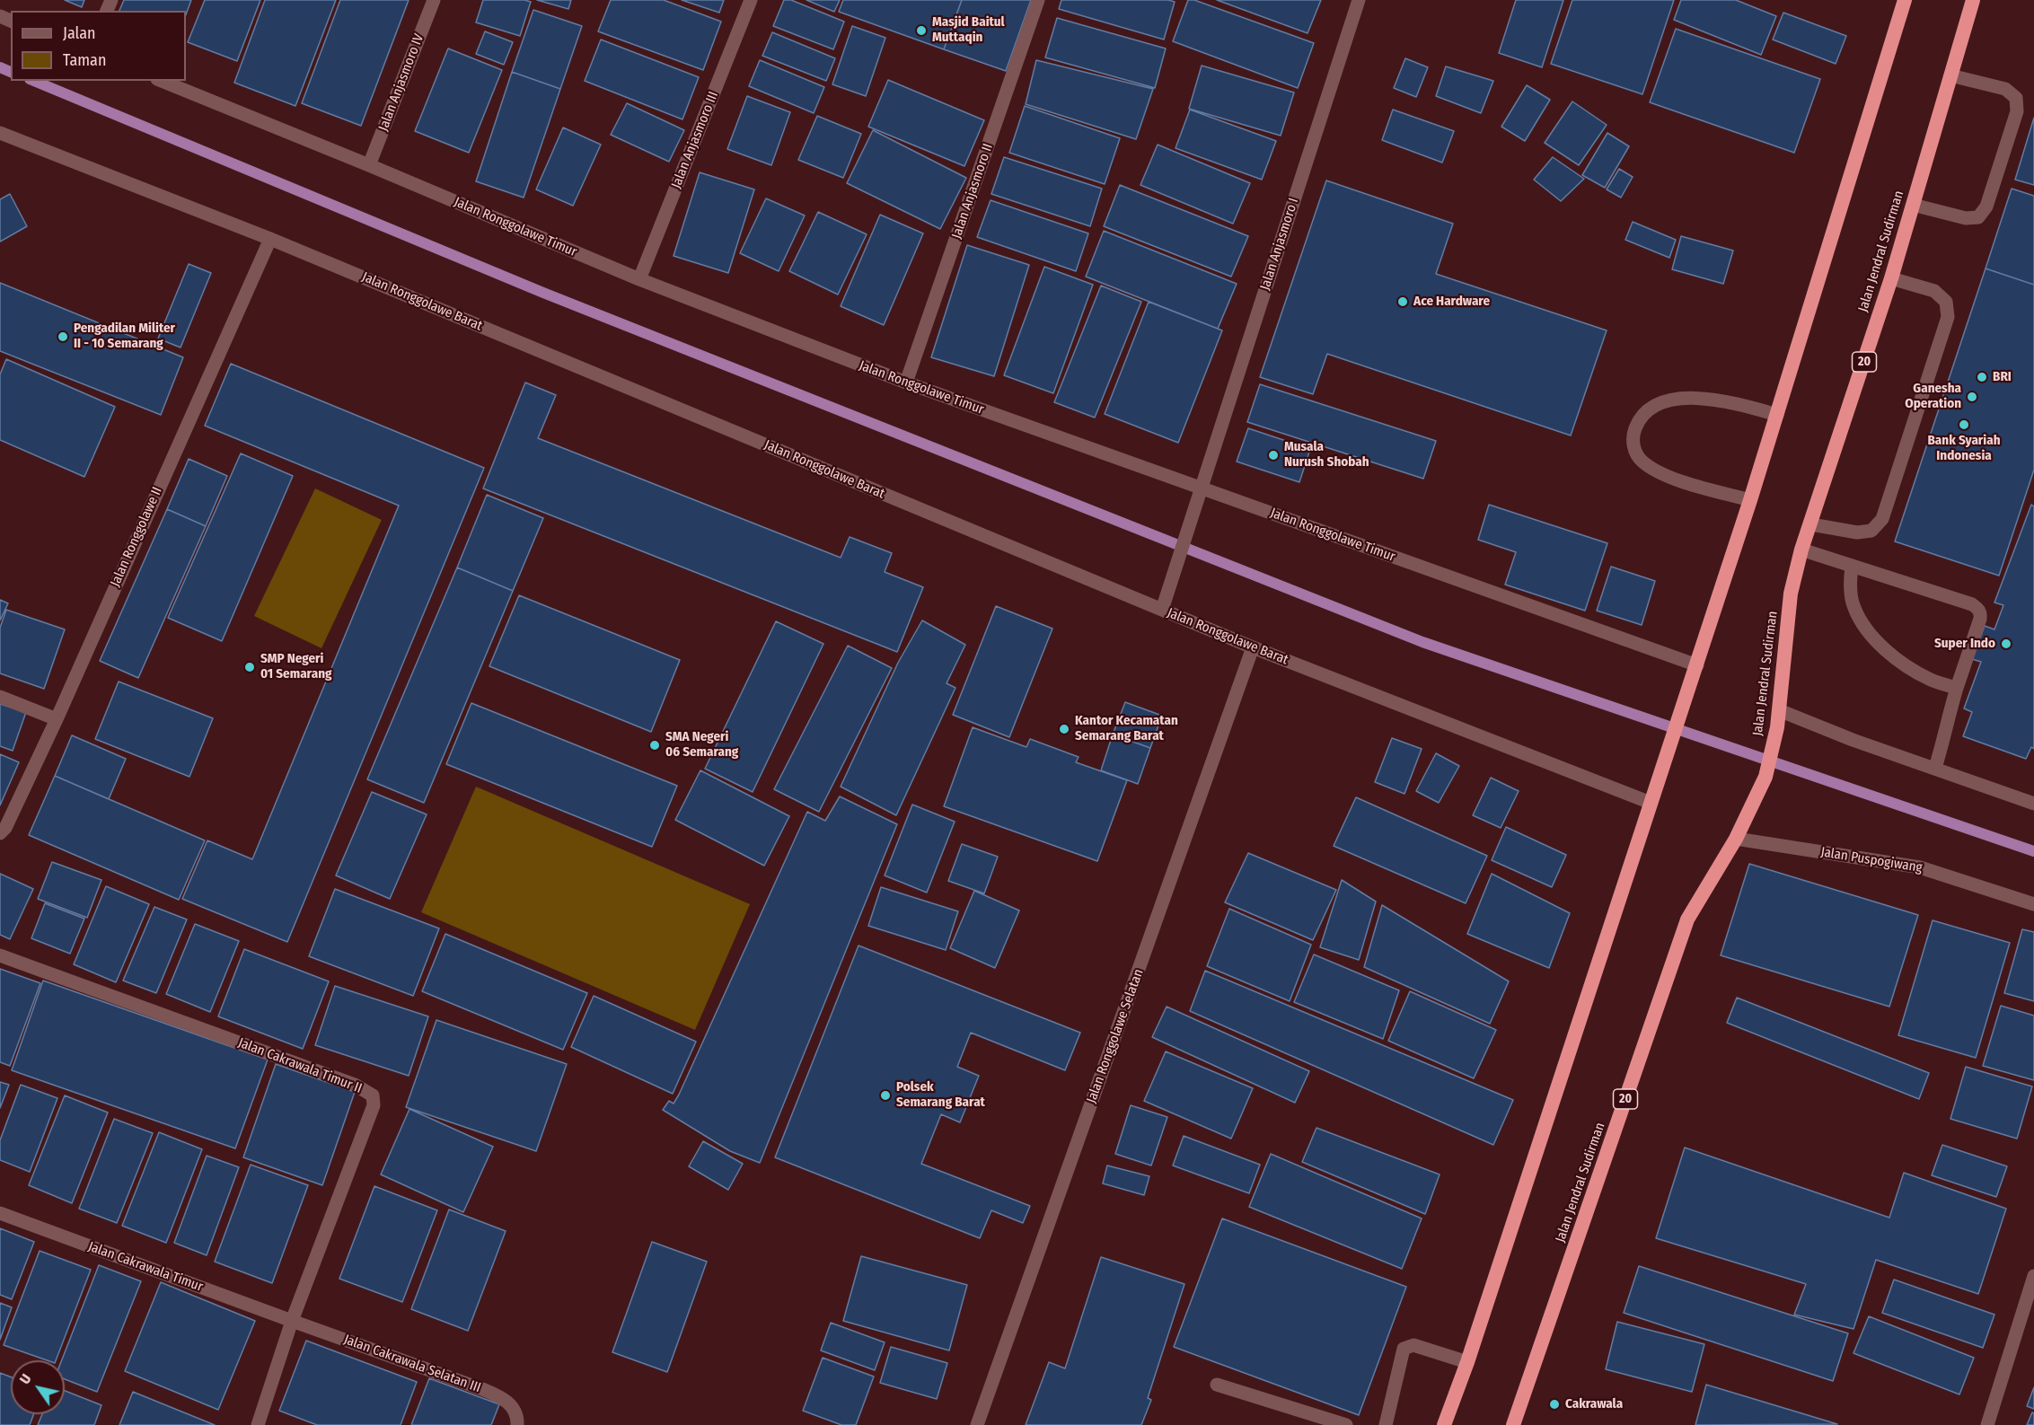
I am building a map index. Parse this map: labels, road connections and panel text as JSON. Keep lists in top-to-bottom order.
{
  "streets": {
    "highway": ["Jalan Jendral Sudirman", "20"],
    "street": [
      "Jalan Anjasmoro IV",
      "Jalan Anjasmoro III",
      "Jalan Anjasmoro II",
      "Jalan Ronggolawe Timur",
      "Jalan Anjasmoro I",
      "Jalan Ronggolawe Barat",
      "Jalan Ronggolawe II",
      "Jalan Puspogiwang",
      "Jalan Ronggolawe Selatan",
      "Jalan Cakrawala Timur II",
      "Jalan Cakrawala Timur",
      "Jalan Cakrawala Selatan III"
    ]
  },
  "crossings": [
    ["Jalan Anjasmoro IV", "Jalan Ronggolawe Timur"],
    ["Jalan Anjasmoro III", "Jalan Ronggolawe Timur"],
    ["Jalan Anjasmoro II", "Jalan Ronggolawe Timur"],
    ["Jalan Ronggolawe Timur", "Jalan Anjasmoro I"],
    ["Jalan Anjasmoro I", "Jalan Ronggolawe Barat"],
    ["Jalan Jendral Sudirman", "Jalan Puspogiwang"],
    ["Jalan Ronggolawe Barat", "Jalan Ronggolawe II"],
    ["Jalan Ronggolawe Barat", "Jalan Ronggolawe Selatan"],
    ["Jalan Cakrawala Timur II", "Jalan Cakrawala Timur"],
    ["Jalan Cakrawala Timur II", "Jalan Cakrawala Selatan III"],
    ["Jalan Cakrawala Timur", "Jalan Cakrawala Selatan III"]
  ],
  "places": [
    "Masjid Baitul Muttaqin",
    "Ace Hardware",
    "Pengadilan Militer II - 10 Semarang",
    "BRI",
    "Ganesha Operation",
    "Bank Syariah Indonesia",
    "Musala Nurush Shobah",
    "Super Indo",
    "SMP Negeri 01 Semarang",
    "Kantor Kecamatan Semarang Barat",
    "SMA Negeri 06 Semarang",
    "Polsek Semarang Barat",
    "Cakrawala"
  ],
  "legend": ["Jalan", "Taman"],
  "north": "top left"
}
